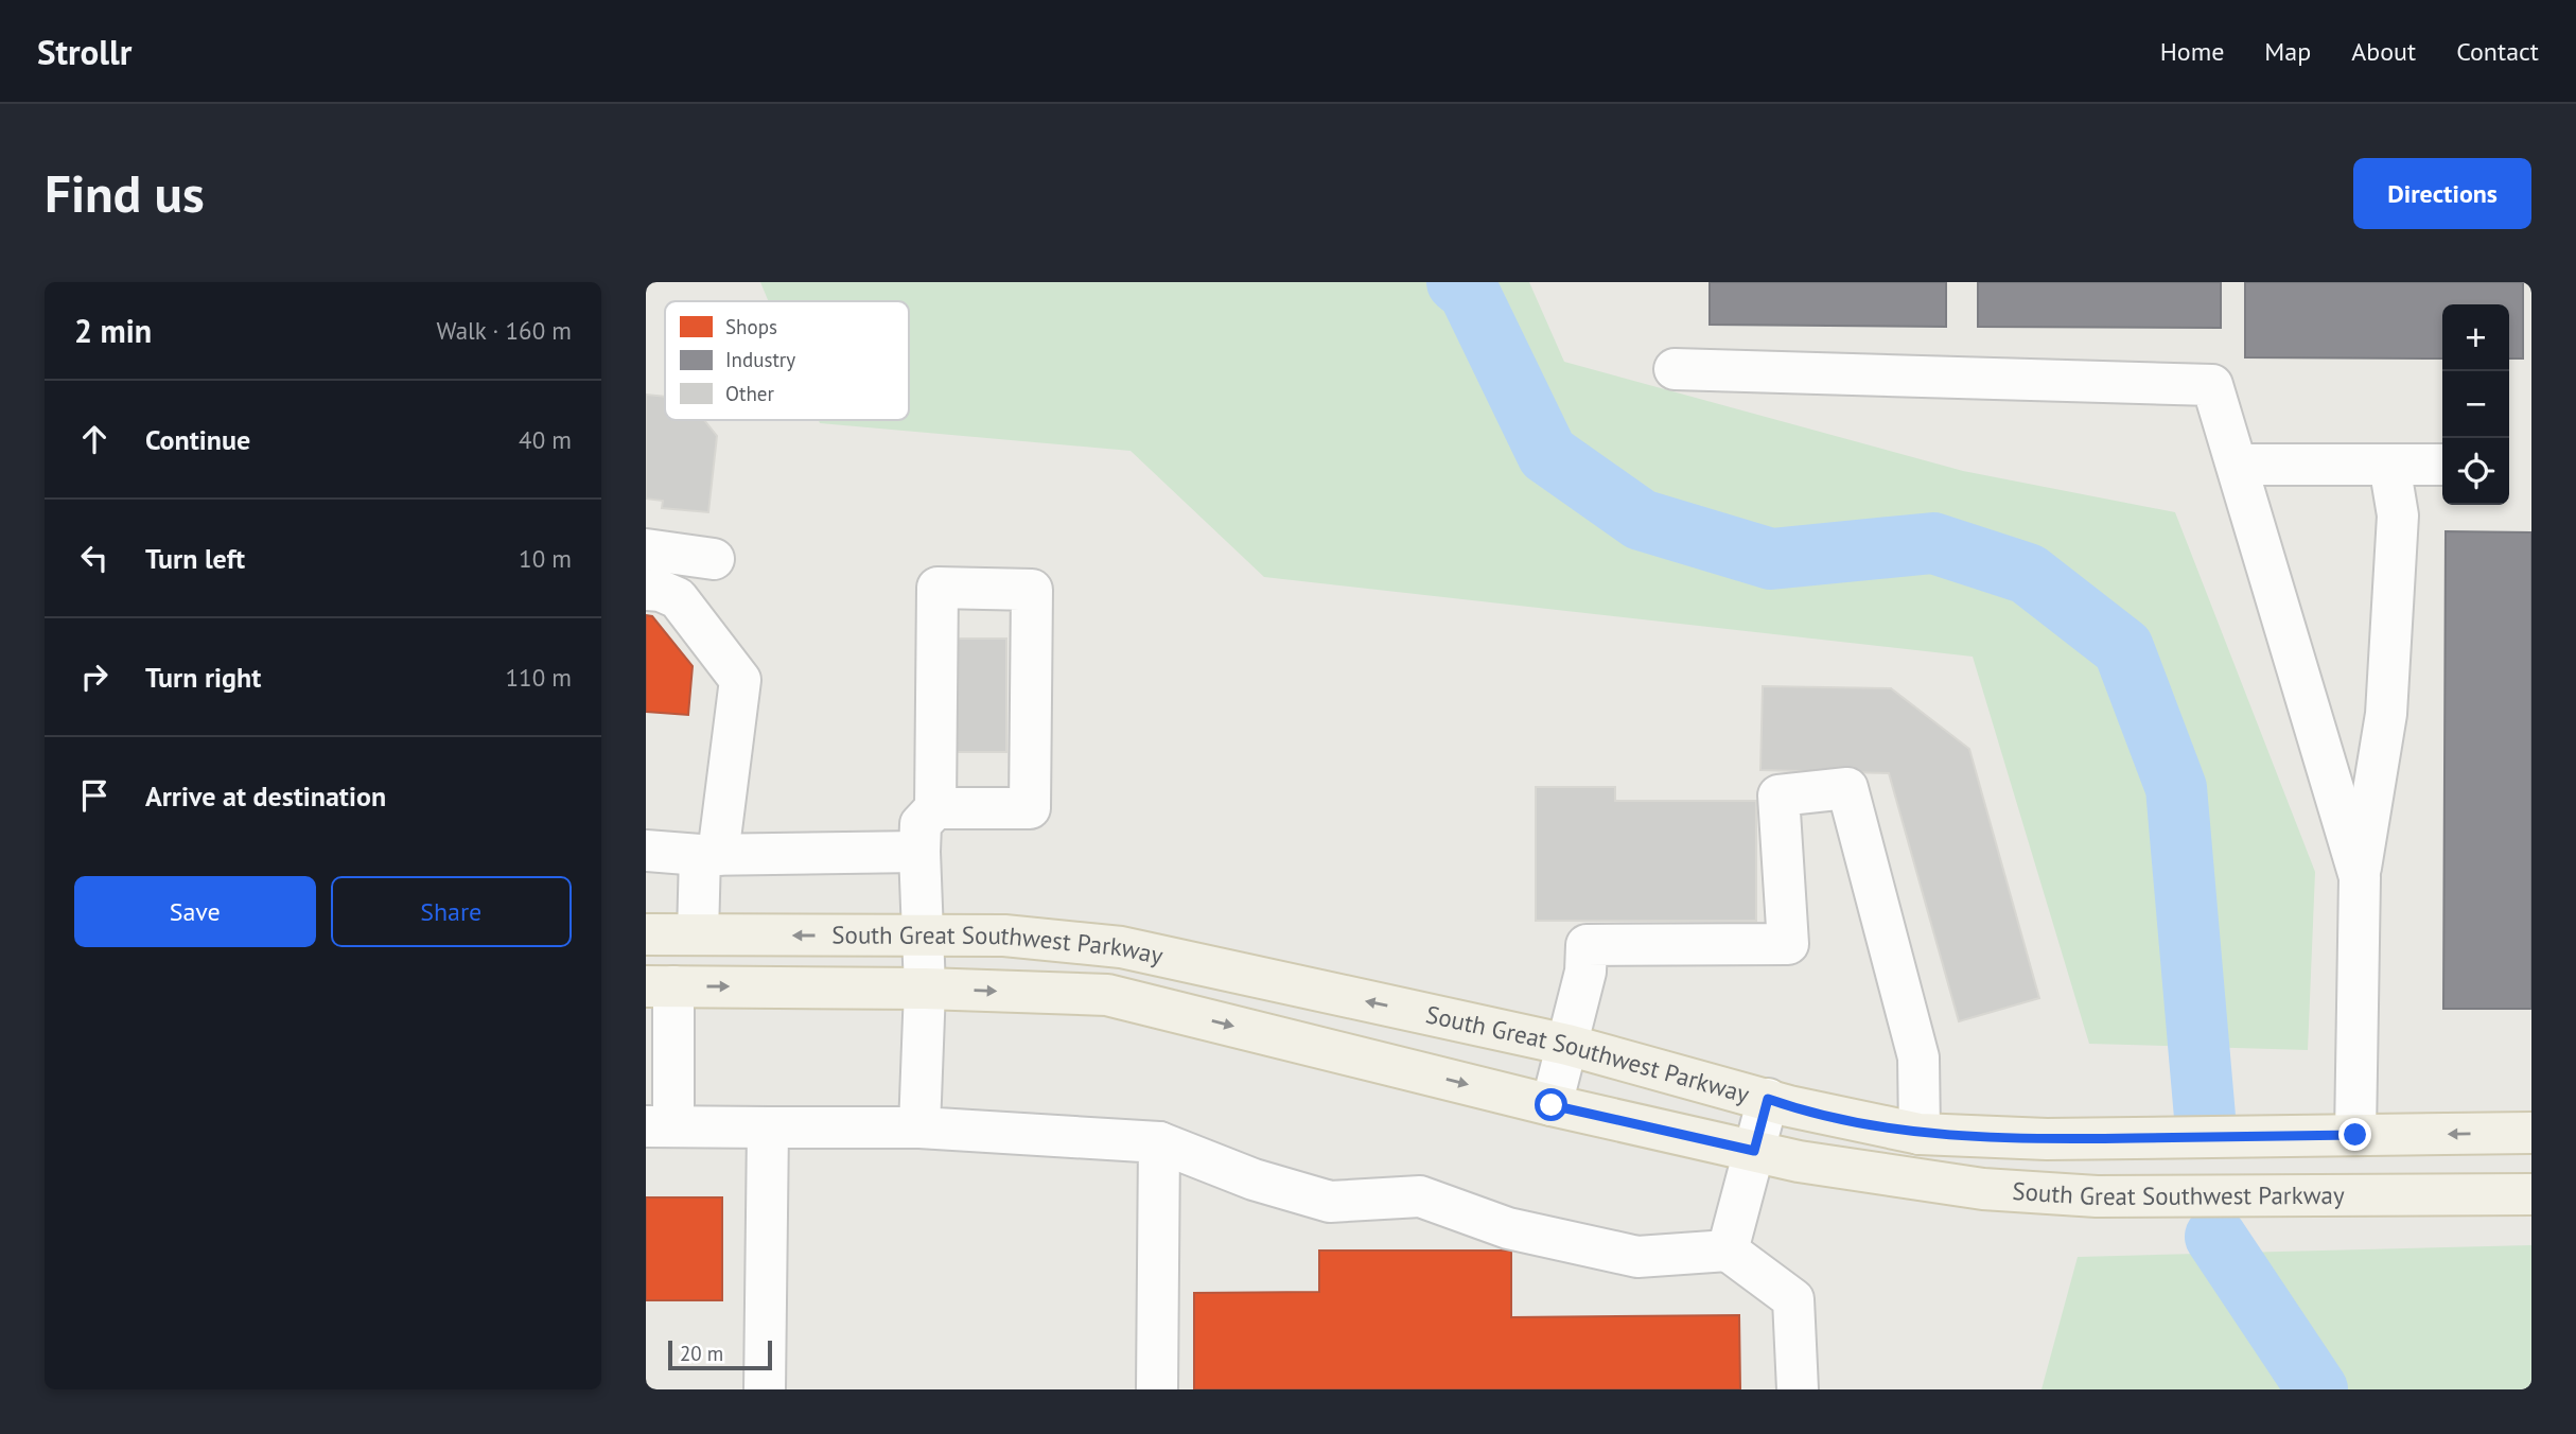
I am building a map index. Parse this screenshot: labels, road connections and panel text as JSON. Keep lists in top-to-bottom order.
{
  "streets": {
    "main road": ["South Great Southwest Parkway"]
  },
  "legend": ["Shops", "Industry", "Other"],
  "scale_bar": "20 m",
  "page": {
    "header": "Strollr",
    "nav": [
      "Home",
      "Map",
      "About",
      "Contact"
    ],
    "buttons": [
      "Directions",
      ["Save", "Share"]
    ],
    "title": "Find us",
    "heading": ["2 min", "Walk · 160 m"],
    "map_buttons": ["+", "−"],
    "list": [
      ["Continue", "40 m"],
      ["Turn left", "10 m"],
      ["Turn right", "110 m"],
      "Arrive at destination"
    ],
    "scale": "20 m"
  }
}
